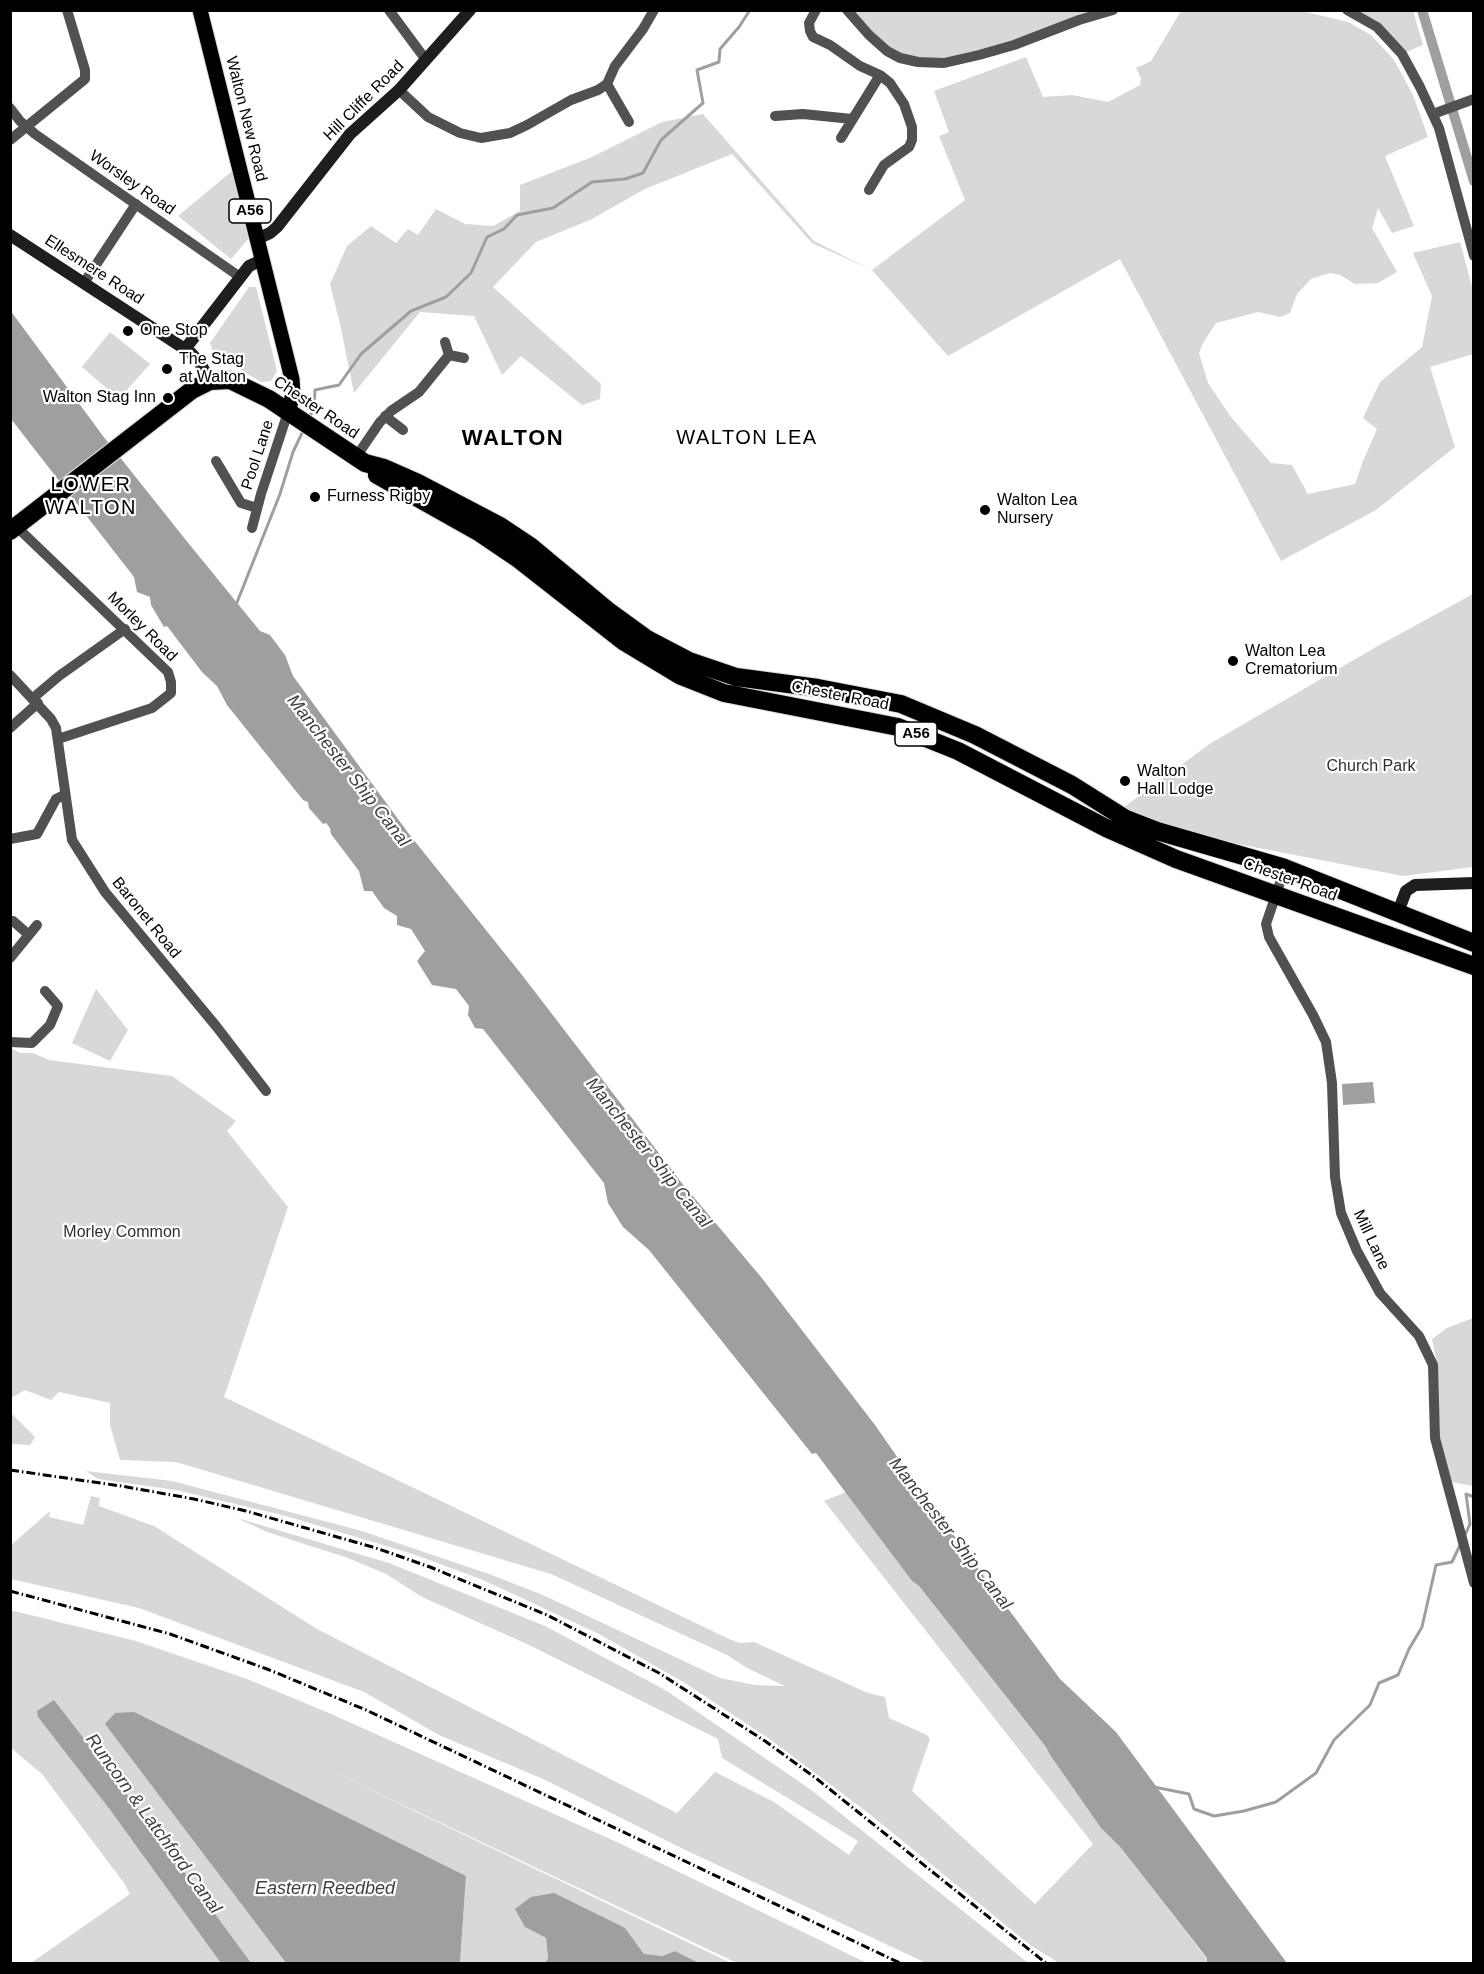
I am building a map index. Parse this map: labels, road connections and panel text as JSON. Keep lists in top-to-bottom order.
{
  "streets": {
    "highway": ["A56", "Chester Road"],
    "main road": ["Walton New Road"],
    "street": [
      "Hill Cliffe Road",
      "Worsley Road",
      "Ellesmere Road",
      "Pool Lane",
      "Morley Road",
      "Baronet Road",
      "Mill Lane"
    ]
  },
  "crossings": [
    ["Hill Cliffe Road", "Walton New Road"],
    ["Walton New Road", "Chester Road"],
    ["Walton New Road", "Pool Lane"],
    ["Ellesmere Road", "Chester Road"],
    ["Chester Road", "Pool Lane"],
    ["Chester Road", "Mill Lane"],
    ["Morley Road", "Baronet Road"]
  ],
  "districts": ["WALTON LEA", "WALTON", "LOWER WALTON"],
  "water": ["Manchester Ship Canal", "Runcorn & Latchford Canal", "Eastern Reedbed"],
  "parks": ["Church Park", "Morley Common"],
  "places": [
    "One Stop",
    "The Stag at Walton",
    "Walton Stag Inn",
    "Furness Rigby",
    "Walton Lea Nursery",
    "Walton Lea Crematorium",
    "Walton Hall Lodge"
  ]
}
